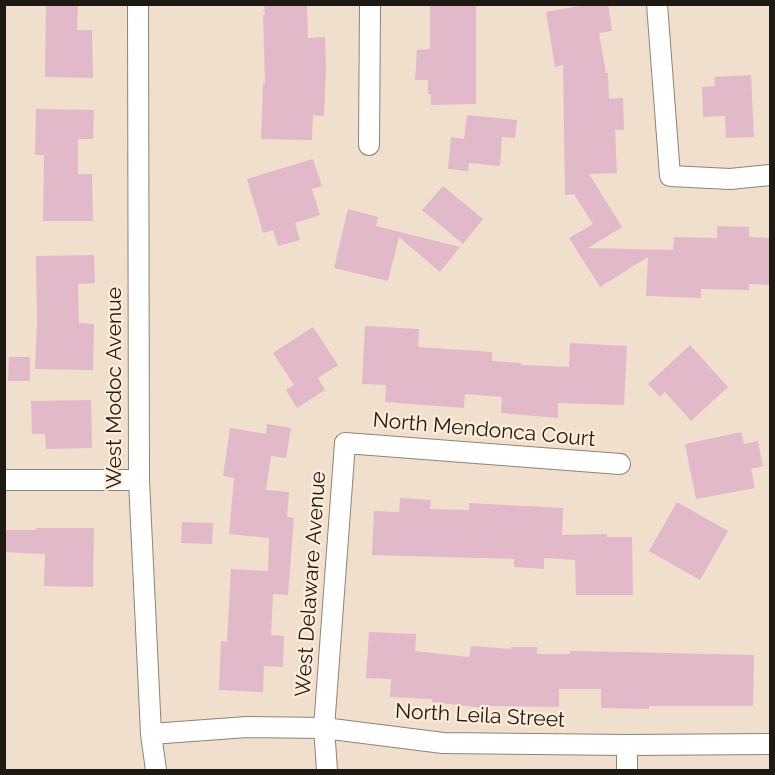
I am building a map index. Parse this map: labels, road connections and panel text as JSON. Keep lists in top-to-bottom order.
{
  "streets": {
    "street": [
      "West Modoc Avenue",
      "North Mendonca Court",
      "West Delaware Avenue",
      "North Leila Street"
    ]
  },
  "crossings": [
    ["West Modoc Avenue", "North Leila Street"],
    ["North Mendonca Court", "West Delaware Avenue"],
    ["West Delaware Avenue", "North Leila Street"]
  ]
}
